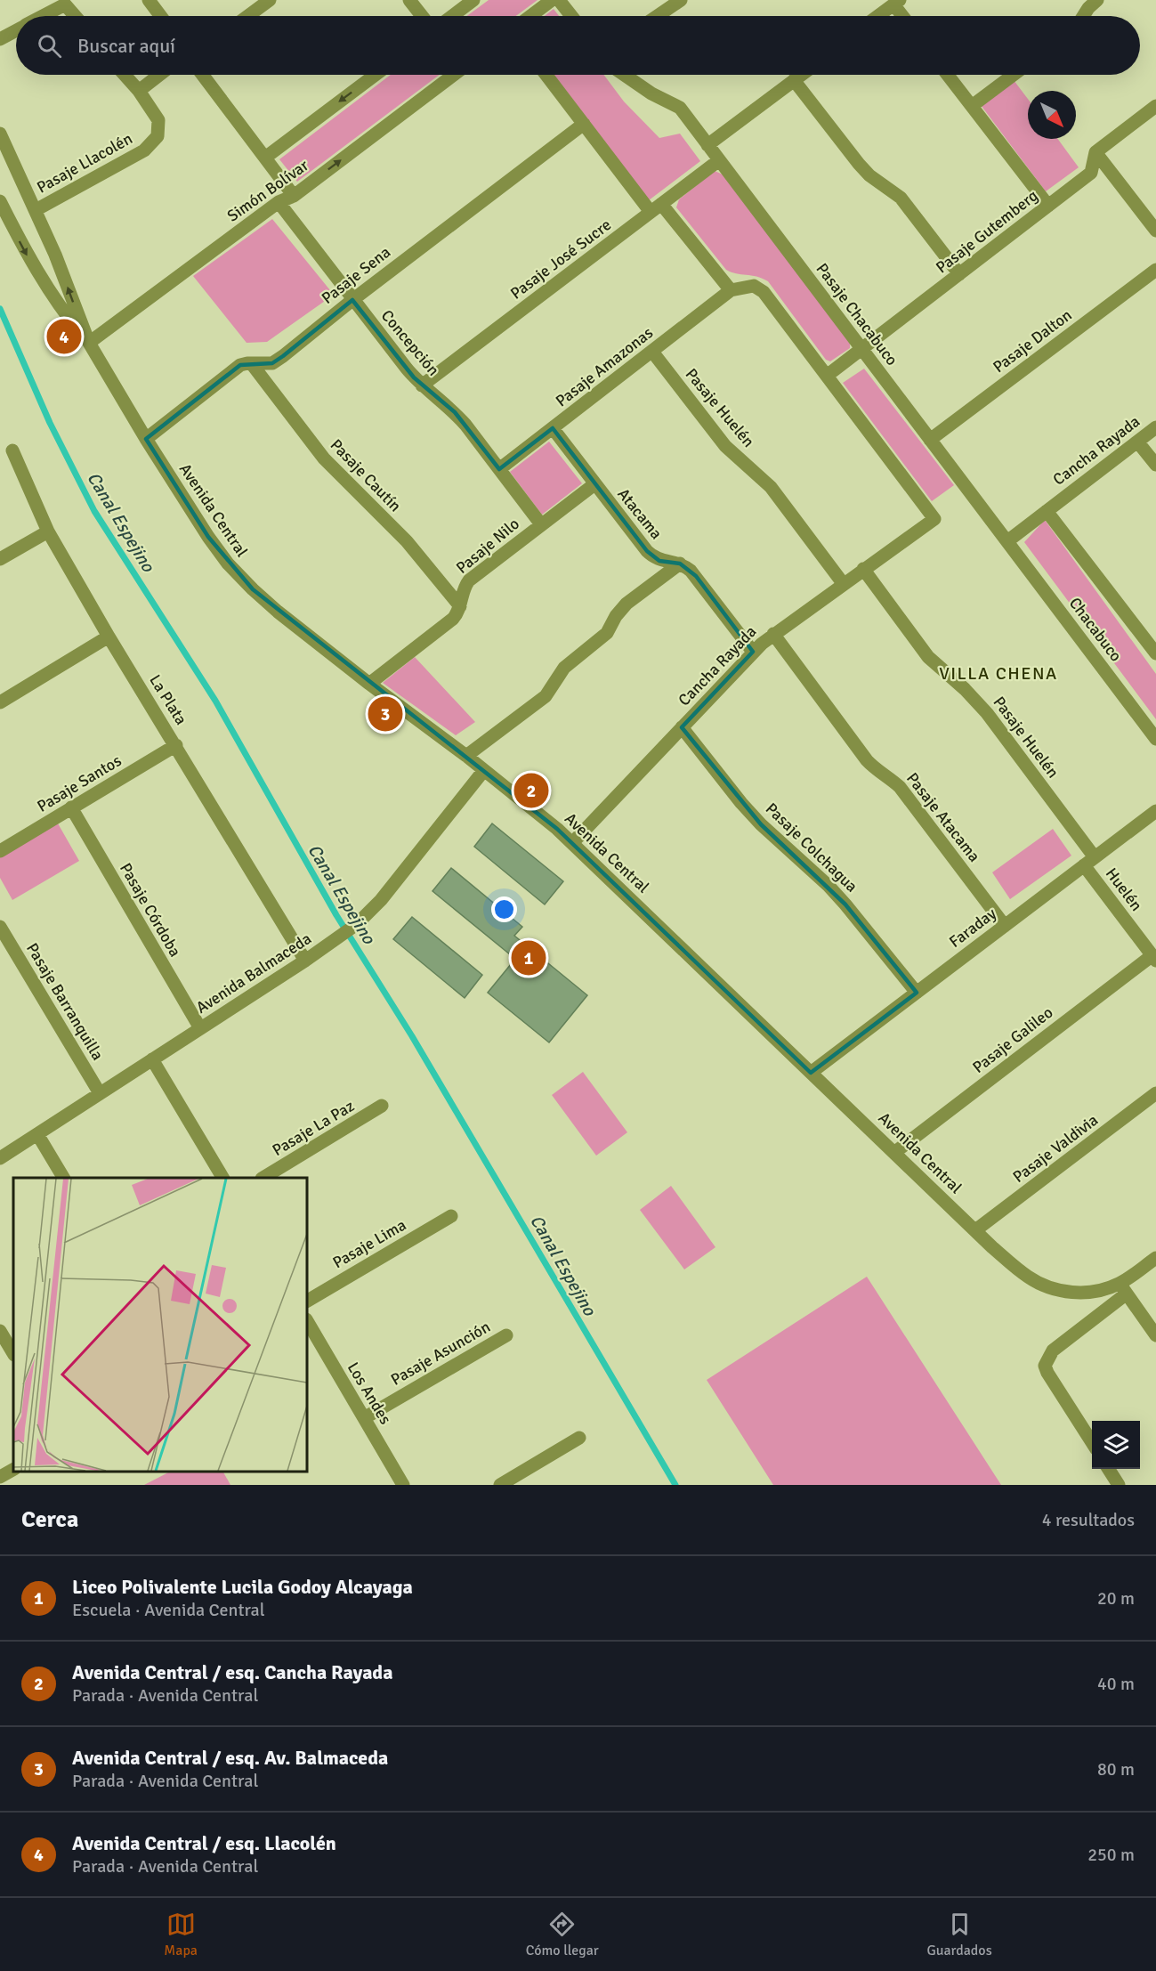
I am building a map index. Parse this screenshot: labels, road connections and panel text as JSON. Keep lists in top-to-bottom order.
{
  "streets": {
    "street": [
      "Pasaje Llacolén",
      "Simón Bolívar",
      "Pasaje Gutemberg",
      "Pasaje José Sucre",
      "Pasaje Sena",
      "Pasaje Chacabuco",
      "Pasaje Dalton",
      "Concepción",
      "Pasaje Amazonas",
      "Pasaje Huelén",
      "Cancha Rayada",
      "Pasaje Cautín",
      "Avenida Central",
      "Atacama",
      "Pasaje Nilo",
      "Chacabuco",
      "La Plata",
      "Pasaje Santos",
      "Pasaje Atacama",
      "Pasaje Colchagua",
      "Huelén",
      "Pasaje Córdoba",
      "Faraday",
      "Avenida Balmaceda",
      "Pasaje Barranquilla",
      "Pasaje Galileo",
      "Pasaje La Paz",
      "Pasaje Valdivia",
      "Pasaje Lima",
      "Pasaje Asunción",
      "Los Andes"
    ]
  },
  "crossings": [
    ["Pasaje Llacolén", "Avenida Central"],
    ["Simón Bolívar", "Concepción"],
    ["Simón Bolívar", "Avenida Central"],
    ["Pasaje Gutemberg", "Pasaje Chacabuco"],
    ["Pasaje Gutemberg", "Cancha Rayada"],
    ["Pasaje José Sucre", "Pasaje Chacabuco"],
    ["Pasaje José Sucre", "Concepción"],
    ["Pasaje Sena", "Concepción"],
    ["Pasaje Sena", "Pasaje Cautín"],
    ["Pasaje Sena", "Avenida Central"],
    ["Pasaje Chacabuco", "Pasaje Dalton"],
    ["Pasaje Chacabuco", "Cancha Rayada"],
    ["Pasaje Chacabuco", "Chacabuco"],
    ["Concepción", "Pasaje Amazonas"],
    ["Concepción", "Pasaje Nilo"],
    ["Pasaje Amazonas", "Pasaje Huelén"],
    ["Pasaje Amazonas", "Atacama"],
    ["Pasaje Huelén", "Cancha Rayada"],
    ["Pasaje Huelén", "Huelén"],
    ["Pasaje Huelén", "Faraday"],
    ["Cancha Rayada", "Avenida Central"],
    ["Cancha Rayada", "Atacama"],
    ["Cancha Rayada", "Chacabuco"],
    ["Cancha Rayada", "Pasaje Atacama"],
    ["Cancha Rayada", "Pasaje Colchagua"],
    ["Pasaje Cautín", "Pasaje Nilo"],
    ["Avenida Central", "Pasaje Nilo"],
    ["Avenida Central", "Faraday"],
    ["Avenida Central", "Avenida Balmaceda"],
    ["Avenida Central", "Pasaje Galileo"],
    ["Avenida Central", "Pasaje Valdivia"],
    ["Atacama", "Pasaje Nilo"],
    ["La Plata", "Pasaje Santos"],
    ["La Plata", "Avenida Balmaceda"],
    ["Pasaje Santos", "Pasaje Córdoba"],
    ["Pasaje Atacama", "Faraday"],
    ["Pasaje Colchagua", "Faraday"],
    ["Huelén", "Faraday"],
    ["Huelén", "Pasaje Galileo"],
    ["Pasaje Córdoba", "Avenida Balmaceda"],
    ["Avenida Balmaceda", "Pasaje Barranquilla"],
    ["Pasaje Asunción", "Los Andes"]
  ],
  "districts": ["VILLA CHENA"],
  "water": ["Canal Espejino"],
  "north": "bottom right",
  "page": {
    "search": "Buscar aquí",
    "pins": [
      "4",
      "3",
      "2",
      "1"
    ],
    "heading": ["Cerca", "4 resultados"],
    "list": [
      {
        "mark": "1",
        "name": "Liceo Polivalente Lucila Godoy Alcayaga",
        "note": "Escuela · Avenida Central",
        "value": "20 m"
      },
      {
        "mark": "2",
        "name": "Avenida Central / esq. Cancha Rayada",
        "note": "Parada · Avenida Central",
        "value": "40 m"
      },
      {
        "mark": "3",
        "name": "Avenida Central / esq. Av. Balmaceda",
        "note": "Parada · Avenida Central",
        "value": "80 m"
      },
      {
        "mark": "4",
        "name": "Avenida Central / esq. Llacolén",
        "note": "Parada · Avenida Central",
        "value": "250 m"
      }
    ],
    "nav": ["Mapa", "Cómo llegar", "Guardados"]
  }
}
